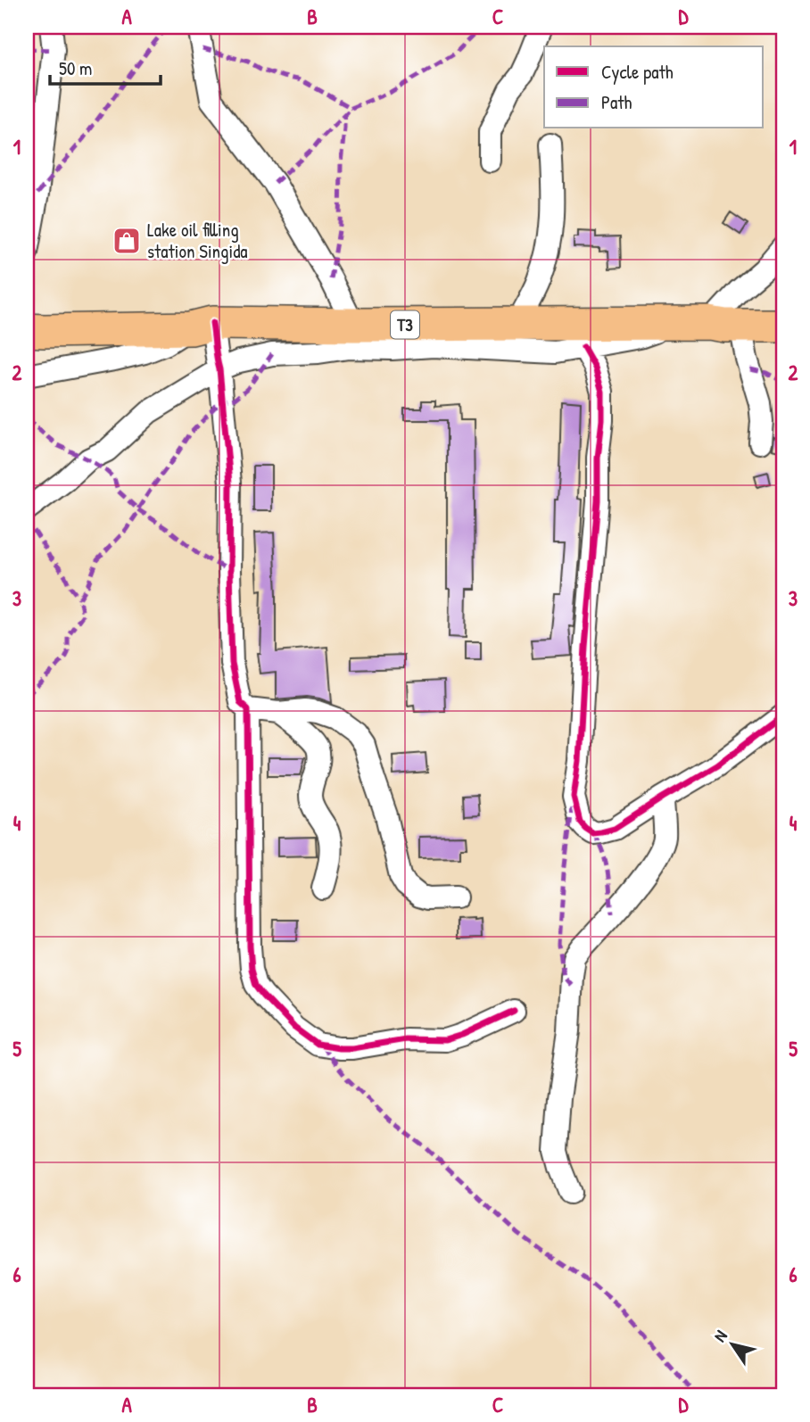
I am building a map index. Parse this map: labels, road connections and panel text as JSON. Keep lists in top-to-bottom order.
{
  "streets": {
    "highway": ["T3"]
  },
  "places": {
    "shop": ["Lake oil filling station Singida"]
  },
  "legend": ["Cycle path", "Path"],
  "scale_bar": "50 m",
  "north": "top left",
  "grid": {
    "columns": [
      "A",
      "B",
      "C",
      "D"
    ],
    "rows": [
      "1",
      "2",
      "3",
      "4",
      "5",
      "6"
    ]
  }
}
